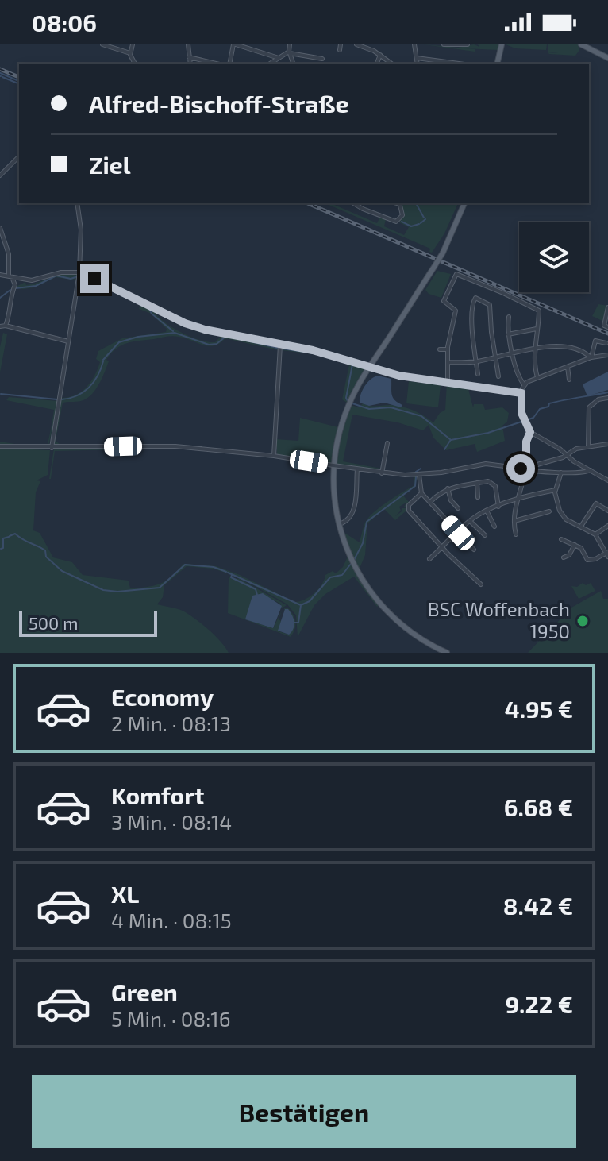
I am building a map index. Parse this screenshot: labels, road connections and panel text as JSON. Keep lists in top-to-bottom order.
{
  "places": ["BSC Woffenbach 1950"],
  "scale_bar": "500 m",
  "page": {
    "status": "08:06",
    "banner": ["Alfred-Bischoff-Straße", "Ziel"],
    "scale": "500 m",
    "list": [
      {
        "name": "Economy",
        "note": "2 Min. · 08:13",
        "value": "4.95 €"
      },
      {
        "name": "Komfort",
        "note": "3 Min. · 08:14",
        "value": "6.68 €"
      },
      {
        "name": "XL",
        "note": "4 Min. · 08:15",
        "value": "8.42 €"
      },
      {
        "name": "Green",
        "note": "5 Min. · 08:16",
        "value": "9.22 €"
      }
    ],
    "buttons": "Bestätigen"
  }
}
